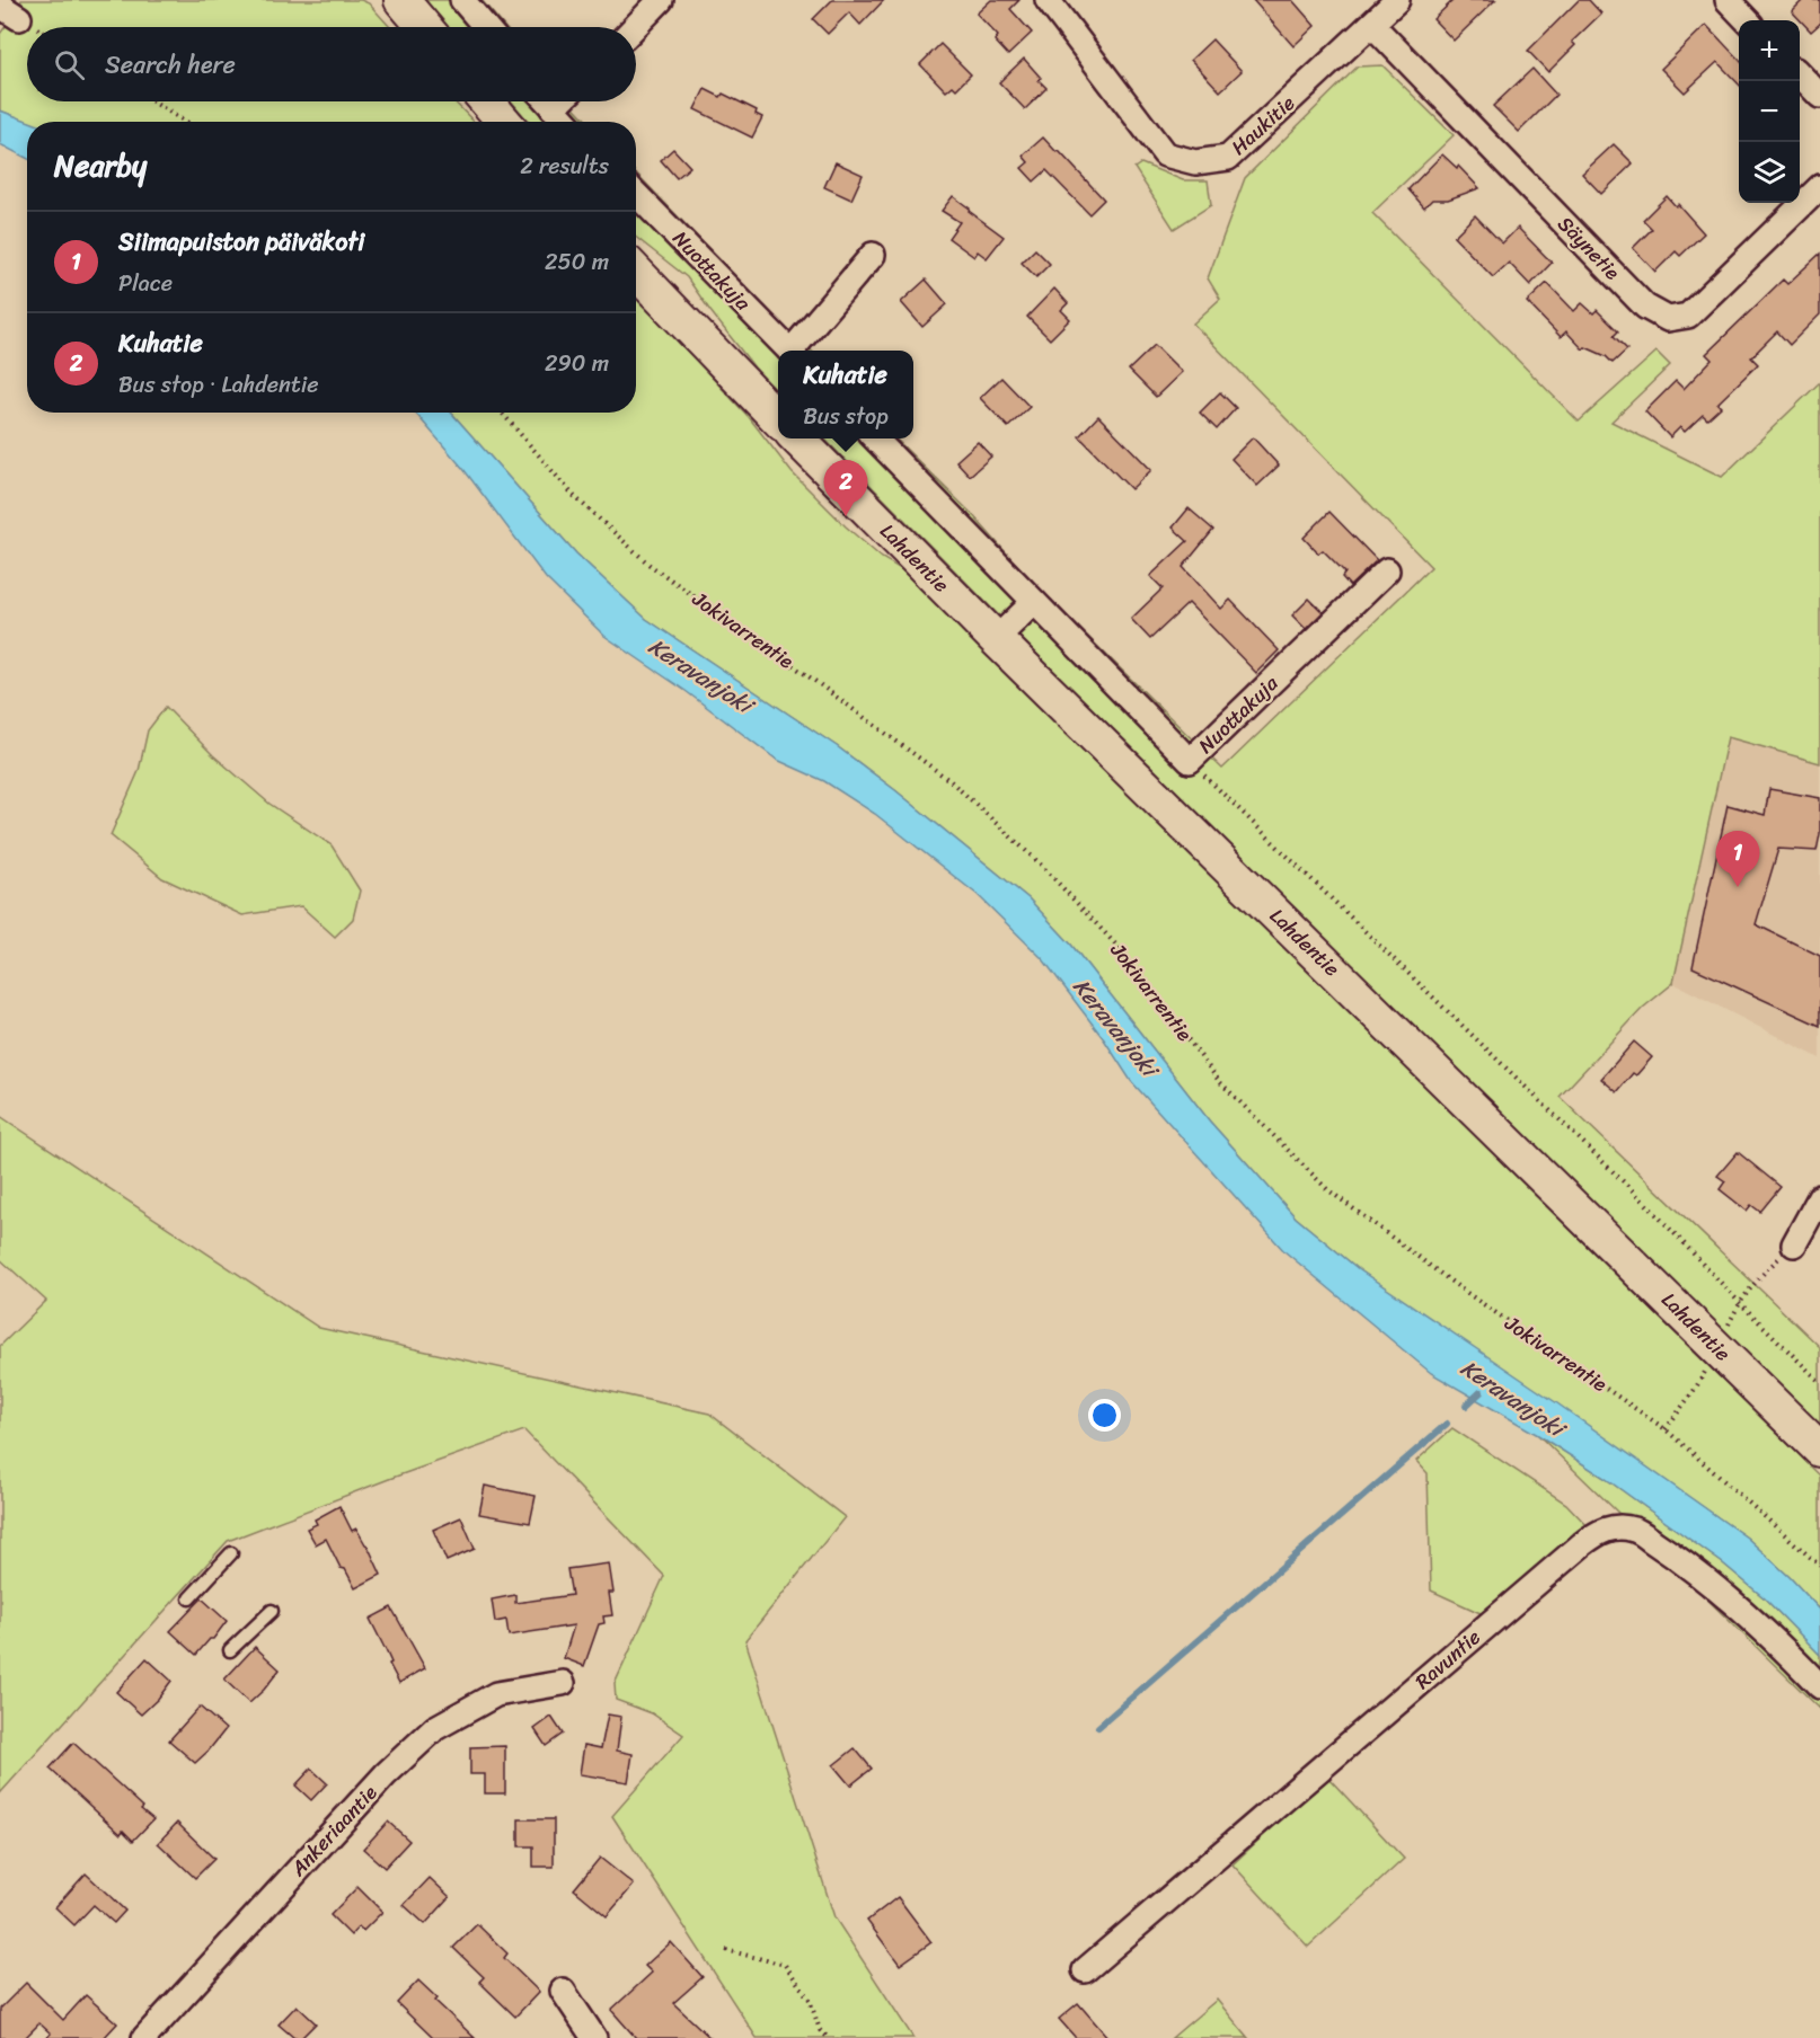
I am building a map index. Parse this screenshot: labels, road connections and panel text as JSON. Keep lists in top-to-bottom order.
{
  "streets": {
    "main road": ["Lahdentie"],
    "street": [
      "Haukitie",
      "Säynetie",
      "Nuottakuja",
      "Ravuntie",
      "Ankeriaantie"
    ],
    "path": ["Jokivarrentie"]
  },
  "crossings": [
    ["Haukitie", "Säynetie"]
  ],
  "water": ["Keravanjoki"],
  "page": {
    "map_buttons": ["+", "−"],
    "search": "Search here",
    "heading": ["Nearby", "2 results"],
    "list": [
      {
        "mark": "1",
        "name": "Siimapuiston päiväkoti",
        "note": "Place",
        "value": "250 m"
      },
      {
        "mark": "2",
        "name": "Kuhatie",
        "note": "Bus stop · Lahdentie",
        "value": "290 m"
      }
    ],
    "popup": ["Kuhatie", "Bus stop"],
    "pins": ["2", "1"]
  }
}
